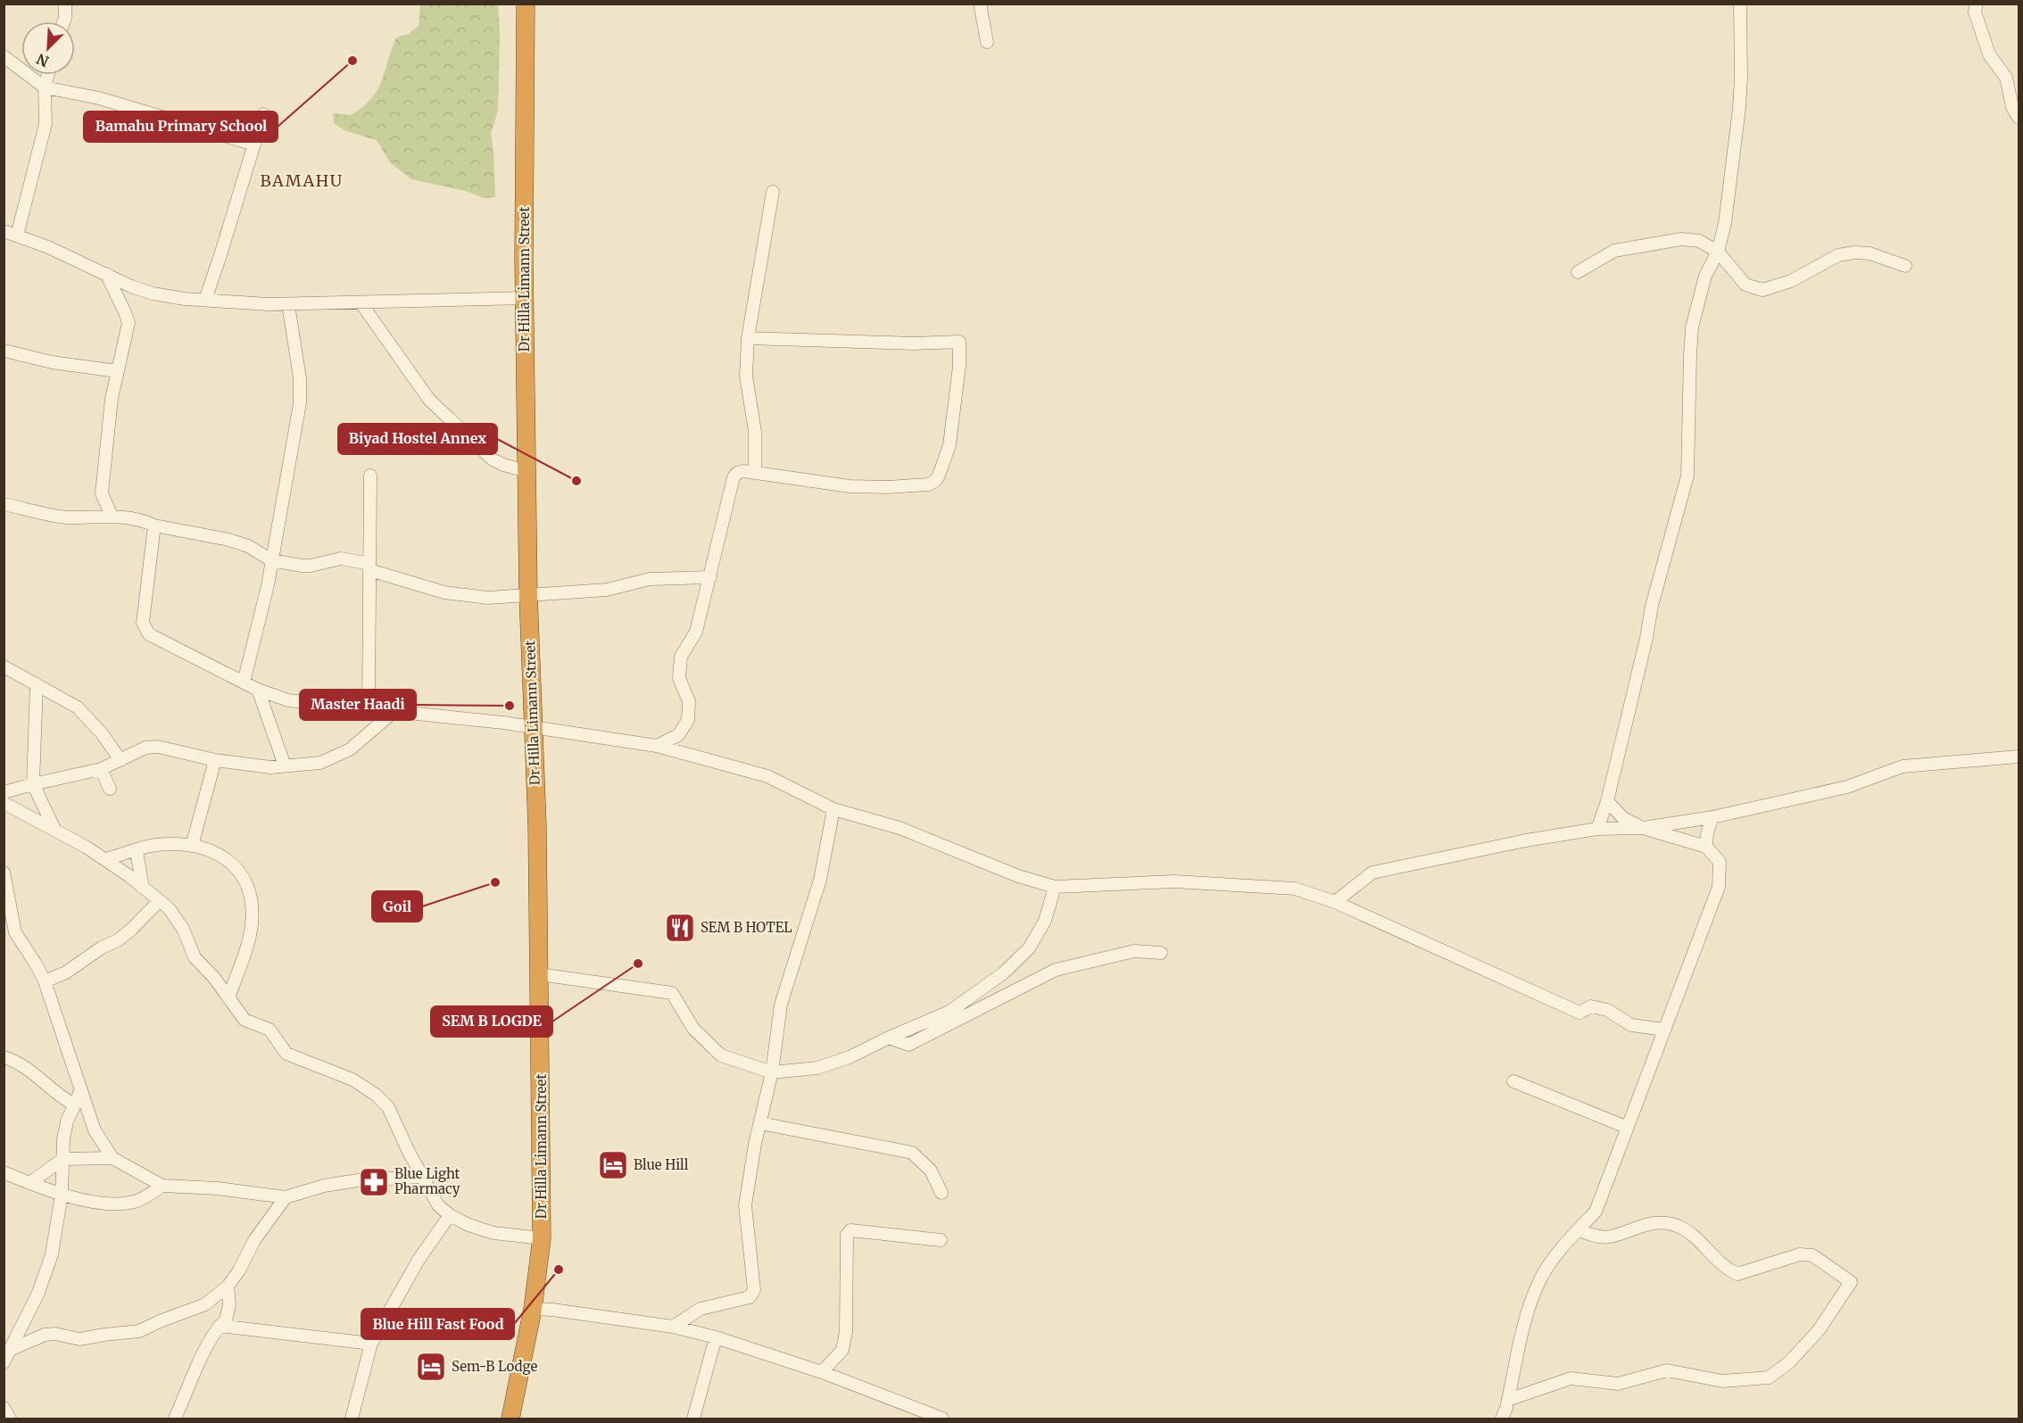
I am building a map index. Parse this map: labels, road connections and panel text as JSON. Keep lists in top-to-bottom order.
{
  "streets": {
    "highway": ["Dr Hilla Limann Street"]
  },
  "districts": ["BAMAHU"],
  "places": {
    "other": [
      "Bamahu Primary School",
      "Biyad Hostel Annex",
      "Master Haadi",
      "Goil",
      "SEM B LOGDE",
      "Blue Hill Fast Food"
    ],
    "restaurant": ["SEM B HOTEL"],
    "hotel": ["Blue Hill", "Sem-B Lodge"],
    "pharmacy": ["Blue Light Pharmacy"]
  },
  "north": "bottom left"
}
